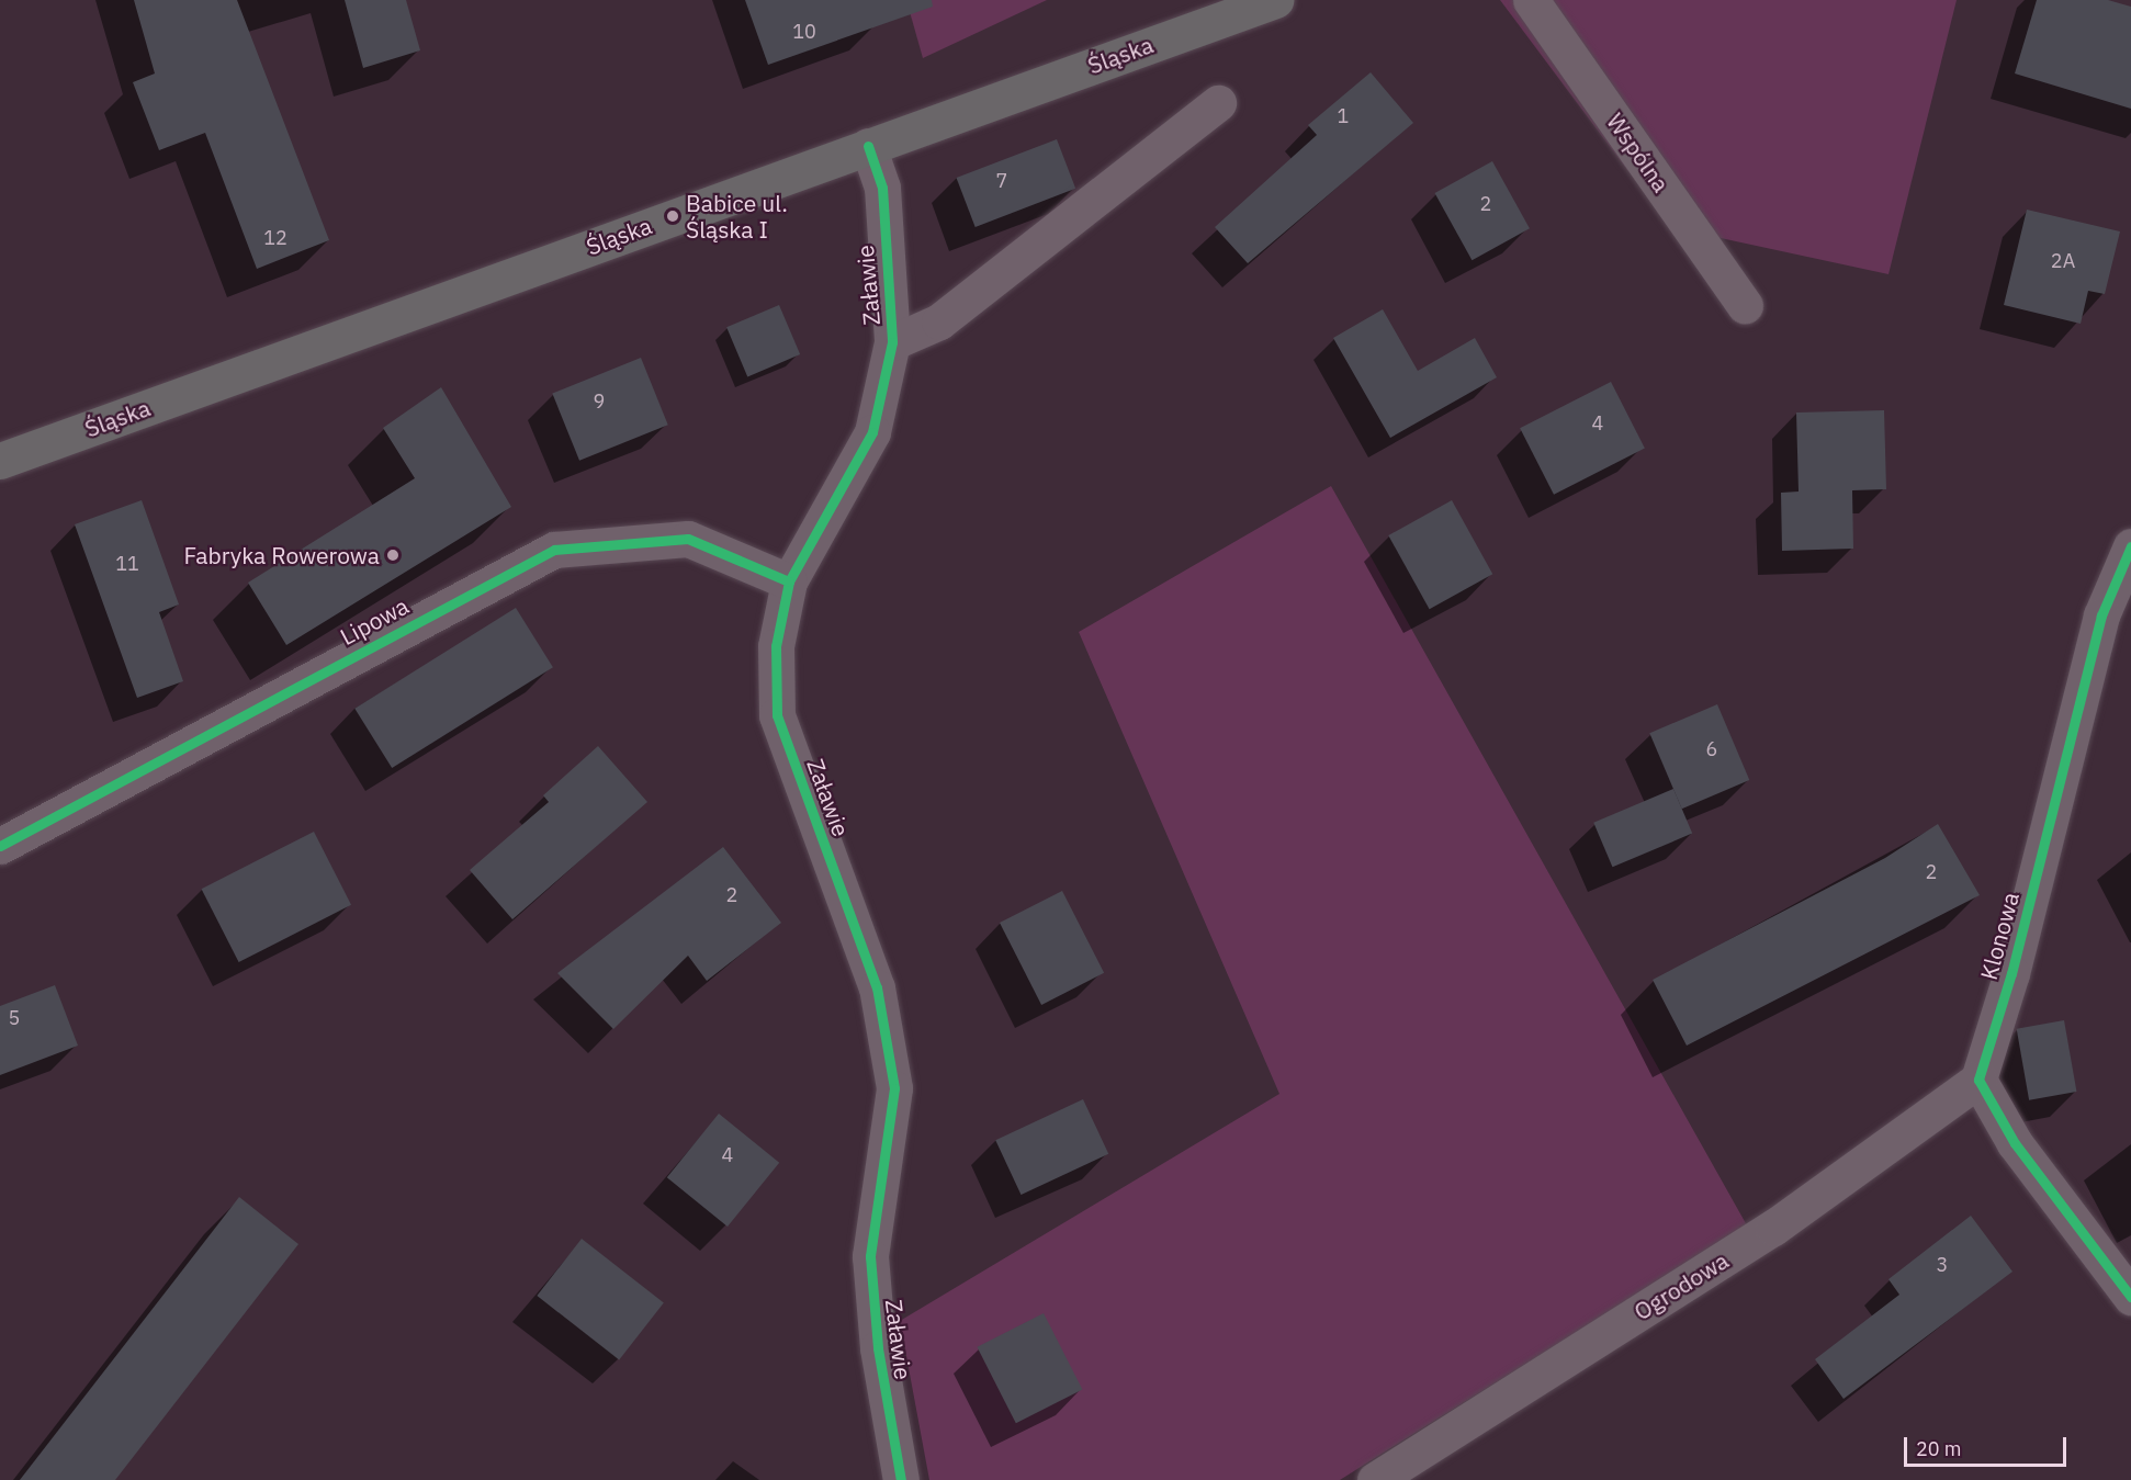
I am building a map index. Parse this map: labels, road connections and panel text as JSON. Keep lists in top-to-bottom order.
{
  "streets": {
    "main road": ["Śląska"],
    "street": [
      "Wspólna",
      "Załawie",
      "Lipowa",
      "Klonowa",
      "Ogrodowa"
    ]
  },
  "crossings": [
    ["Śląska", "Załawie"],
    ["Załawie", "Lipowa"],
    ["Klonowa", "Ogrodowa"]
  ],
  "places": ["Babice ul. Śląska I", "Fabryka Rowerowa"],
  "house_numbers": [
    "10",
    "1",
    "7",
    "2",
    "12",
    "2A",
    "9",
    "4",
    "11",
    "6",
    "2",
    "2",
    "5",
    "4",
    "3"
  ],
  "scale_bar": "20 m"
}
